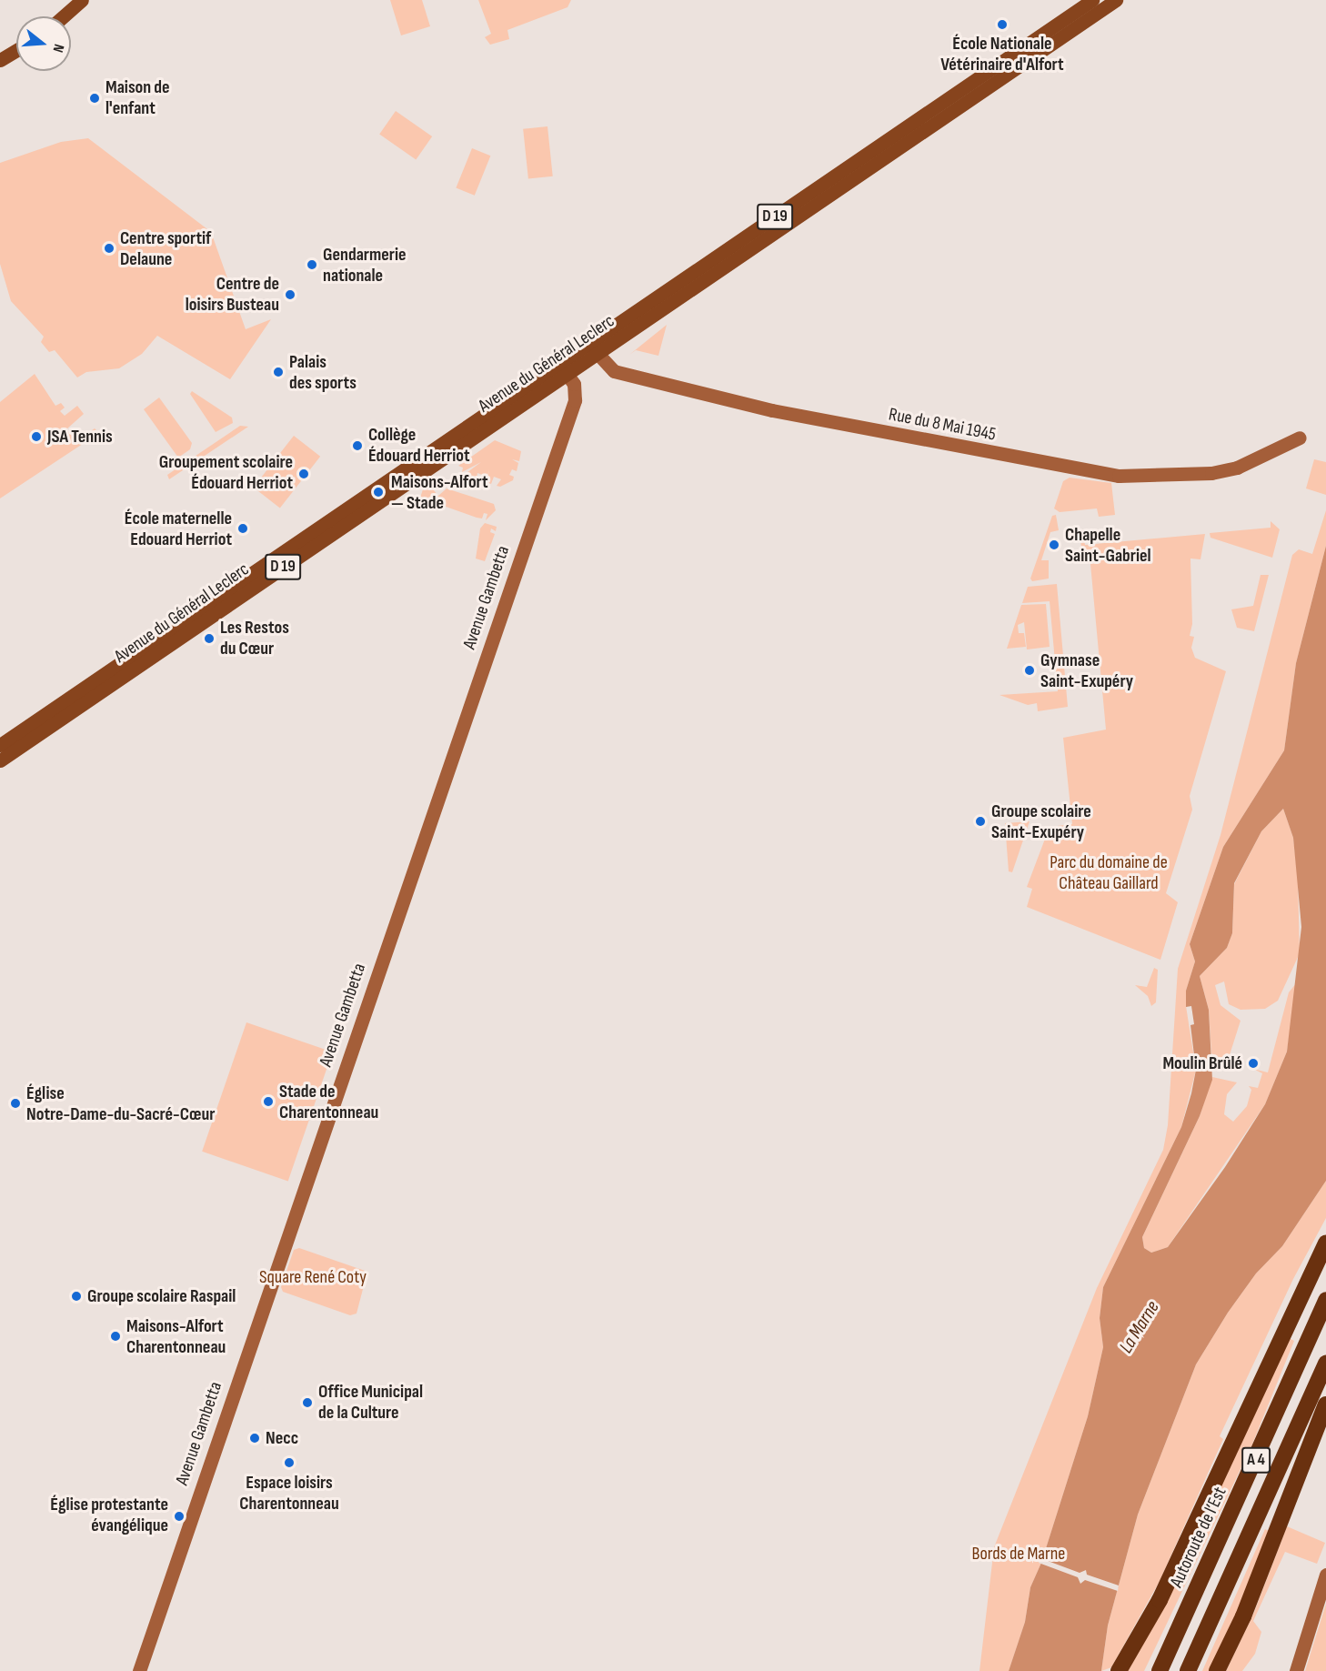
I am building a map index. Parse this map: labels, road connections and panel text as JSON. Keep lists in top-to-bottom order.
{
  "streets": {
    "highway": ["A 4", "Autoroute de l’Est"],
    "main road": ["D 19", "Avenue du Général Leclerc"],
    "street": ["Rue du 8 Mai 1945", "Avenue Gambetta"]
  },
  "crossings": [
    ["Avenue du Général Leclerc", "Rue du 8 Mai 1945"],
    ["Avenue du Général Leclerc", "Avenue Gambetta"]
  ],
  "water": ["La Marne"],
  "parks": ["Parc du domaine de Château Gaillard", "Square René Coty", "Bords de Marne"],
  "places": [
    "École Nationale Vétérinaire d'Alfort",
    "Maison de l'enfant",
    "Centre sportif Delaune",
    "Gendarmerie nationale",
    "Centre de loisirs Busteau",
    "Palais des sports",
    "JSA Tennis",
    "Collège Édouard Herriot",
    "Groupement scolaire Édouard Herriot",
    "Maisons-Alfort — Stade",
    "École maternelle Edouard Herriot",
    "Chapelle Saint-Gabriel",
    "Les Restos du Cœur",
    "Gymnase Saint-Exupéry",
    "Groupe scolaire Saint-Exupéry",
    "Moulin Brûlé",
    "Stade de Charentonneau",
    "Église Notre-Dame-du-Sacré-Cœur",
    "Groupe scolaire Raspail",
    "Maisons-Alfort Charentonneau",
    "Office Municipal de la Culture",
    "Necc",
    "Espace loisirs Charentonneau",
    "Église protestante évangélique"
  ],
  "north": "right"
}
